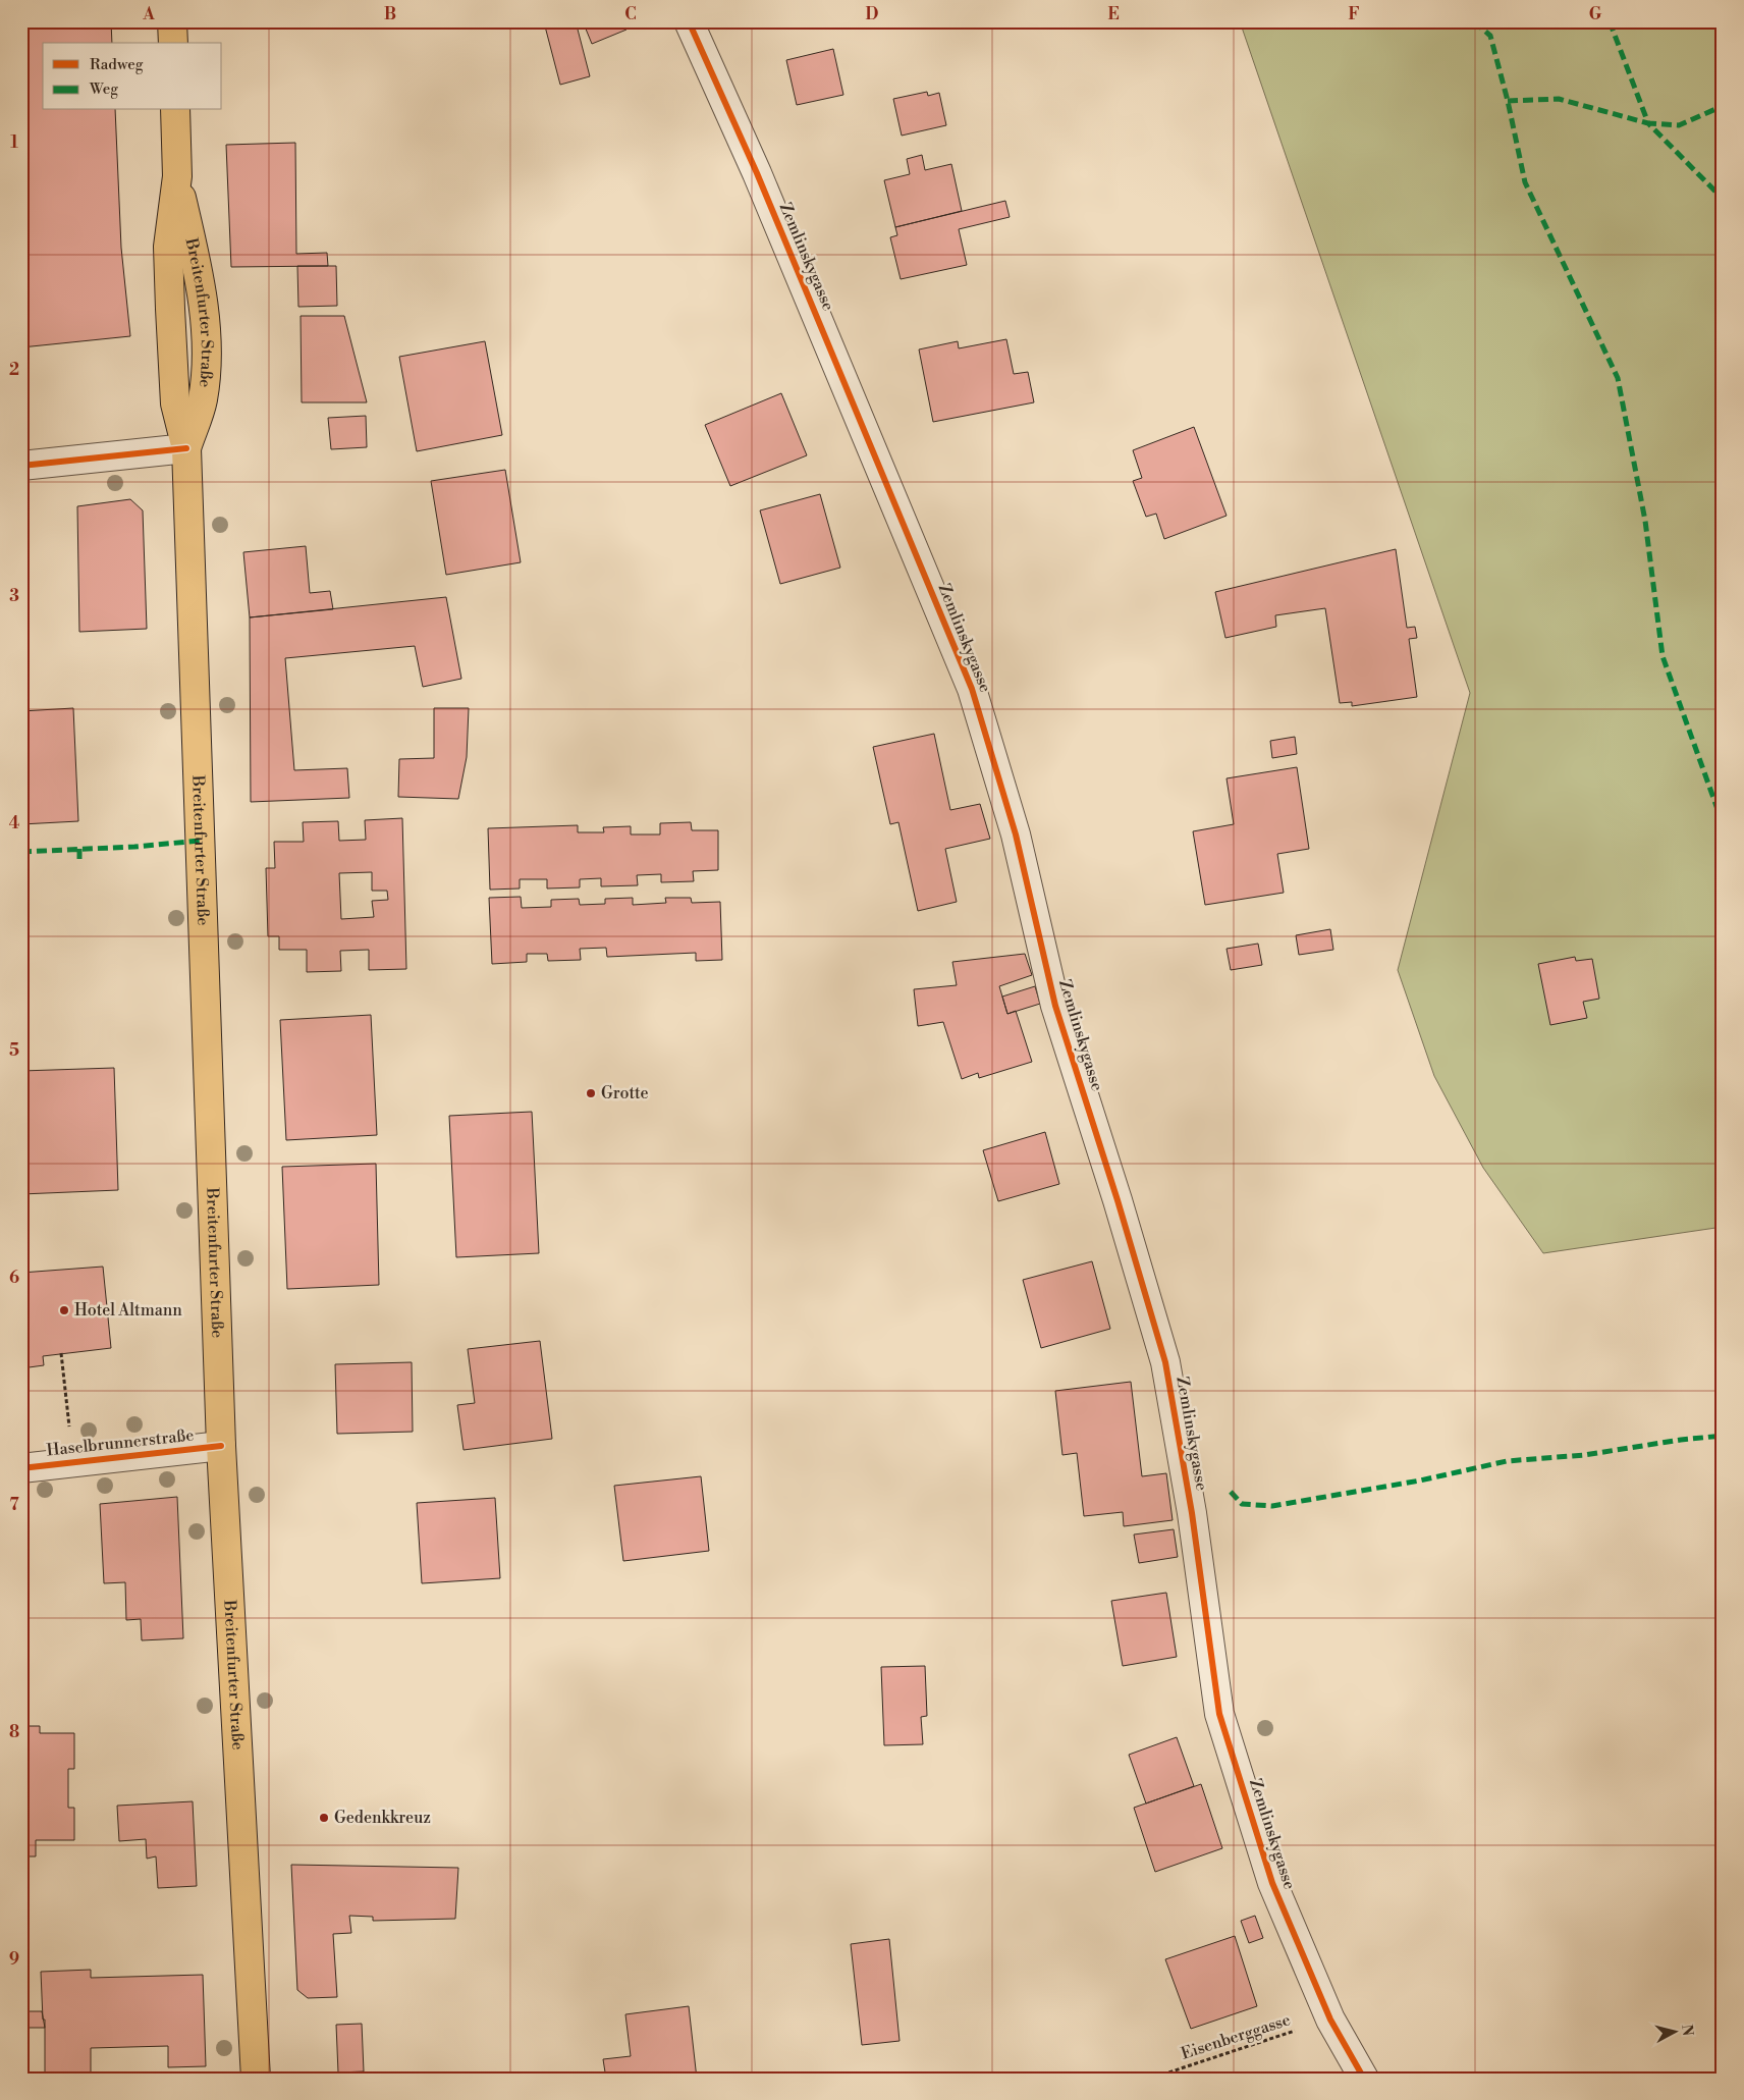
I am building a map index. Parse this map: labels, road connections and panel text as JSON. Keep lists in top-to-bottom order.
{
  "streets": {
    "main road": ["Breitenfurter Straße"],
    "street": ["Zemlinskygasse", "Haselbrunnerstraße"],
    "path": ["Eisenberggasse"]
  },
  "crossings": [
    ["Zemlinskygasse", "Eisenberggasse"],
    ["Breitenfurter Straße", "Haselbrunnerstraße"]
  ],
  "places": ["Grotte", "Hotel Altmann", "Gedenkkreuz"],
  "legend": ["Radweg", "Weg"],
  "north": "right",
  "grid": {
    "columns": [
      "A",
      "B",
      "C",
      "D",
      "E",
      "F",
      "G"
    ],
    "rows": [
      "1",
      "2",
      "3",
      "4",
      "5",
      "6",
      "7",
      "8",
      "9"
    ]
  }
}
